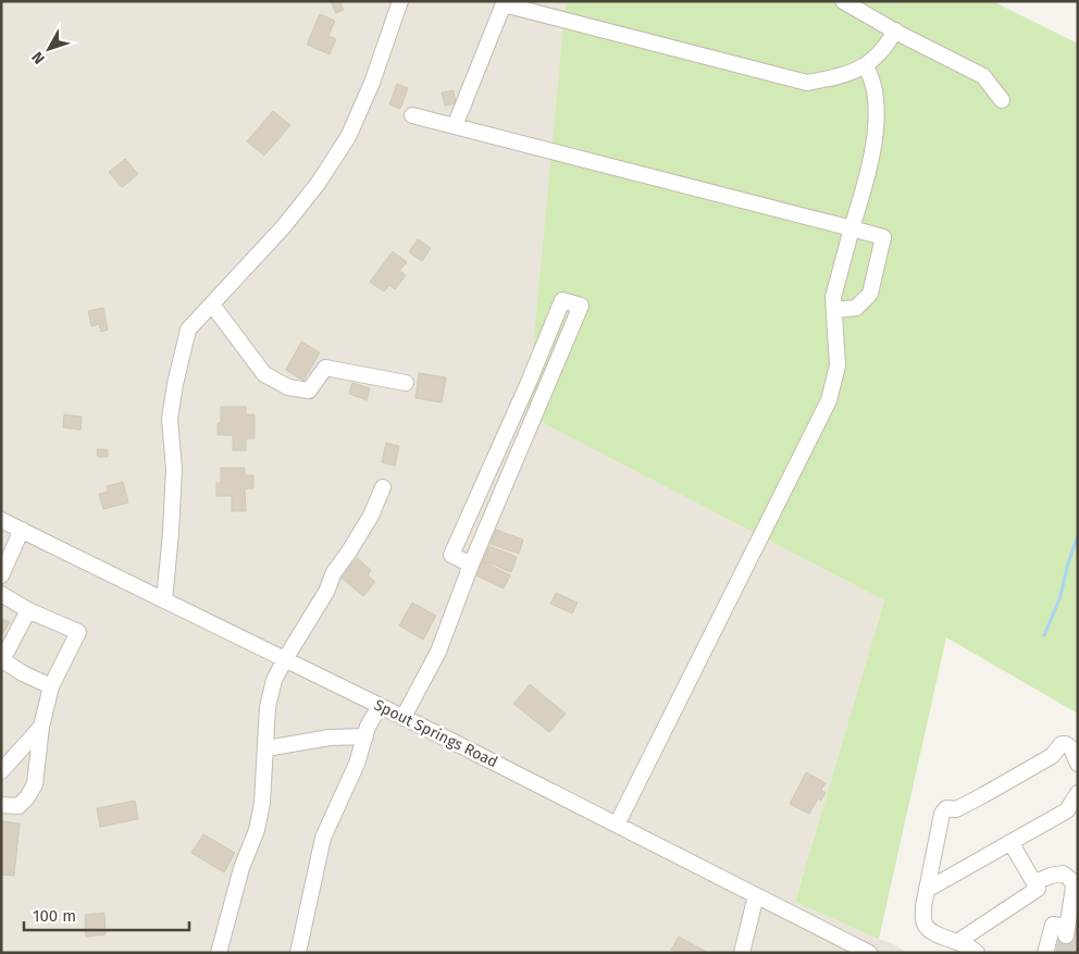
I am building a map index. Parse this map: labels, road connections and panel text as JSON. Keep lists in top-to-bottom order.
{
  "streets": {
    "street": ["Spout Springs Road"]
  },
  "scale_bar": "100 m",
  "north": "bottom left"
}
